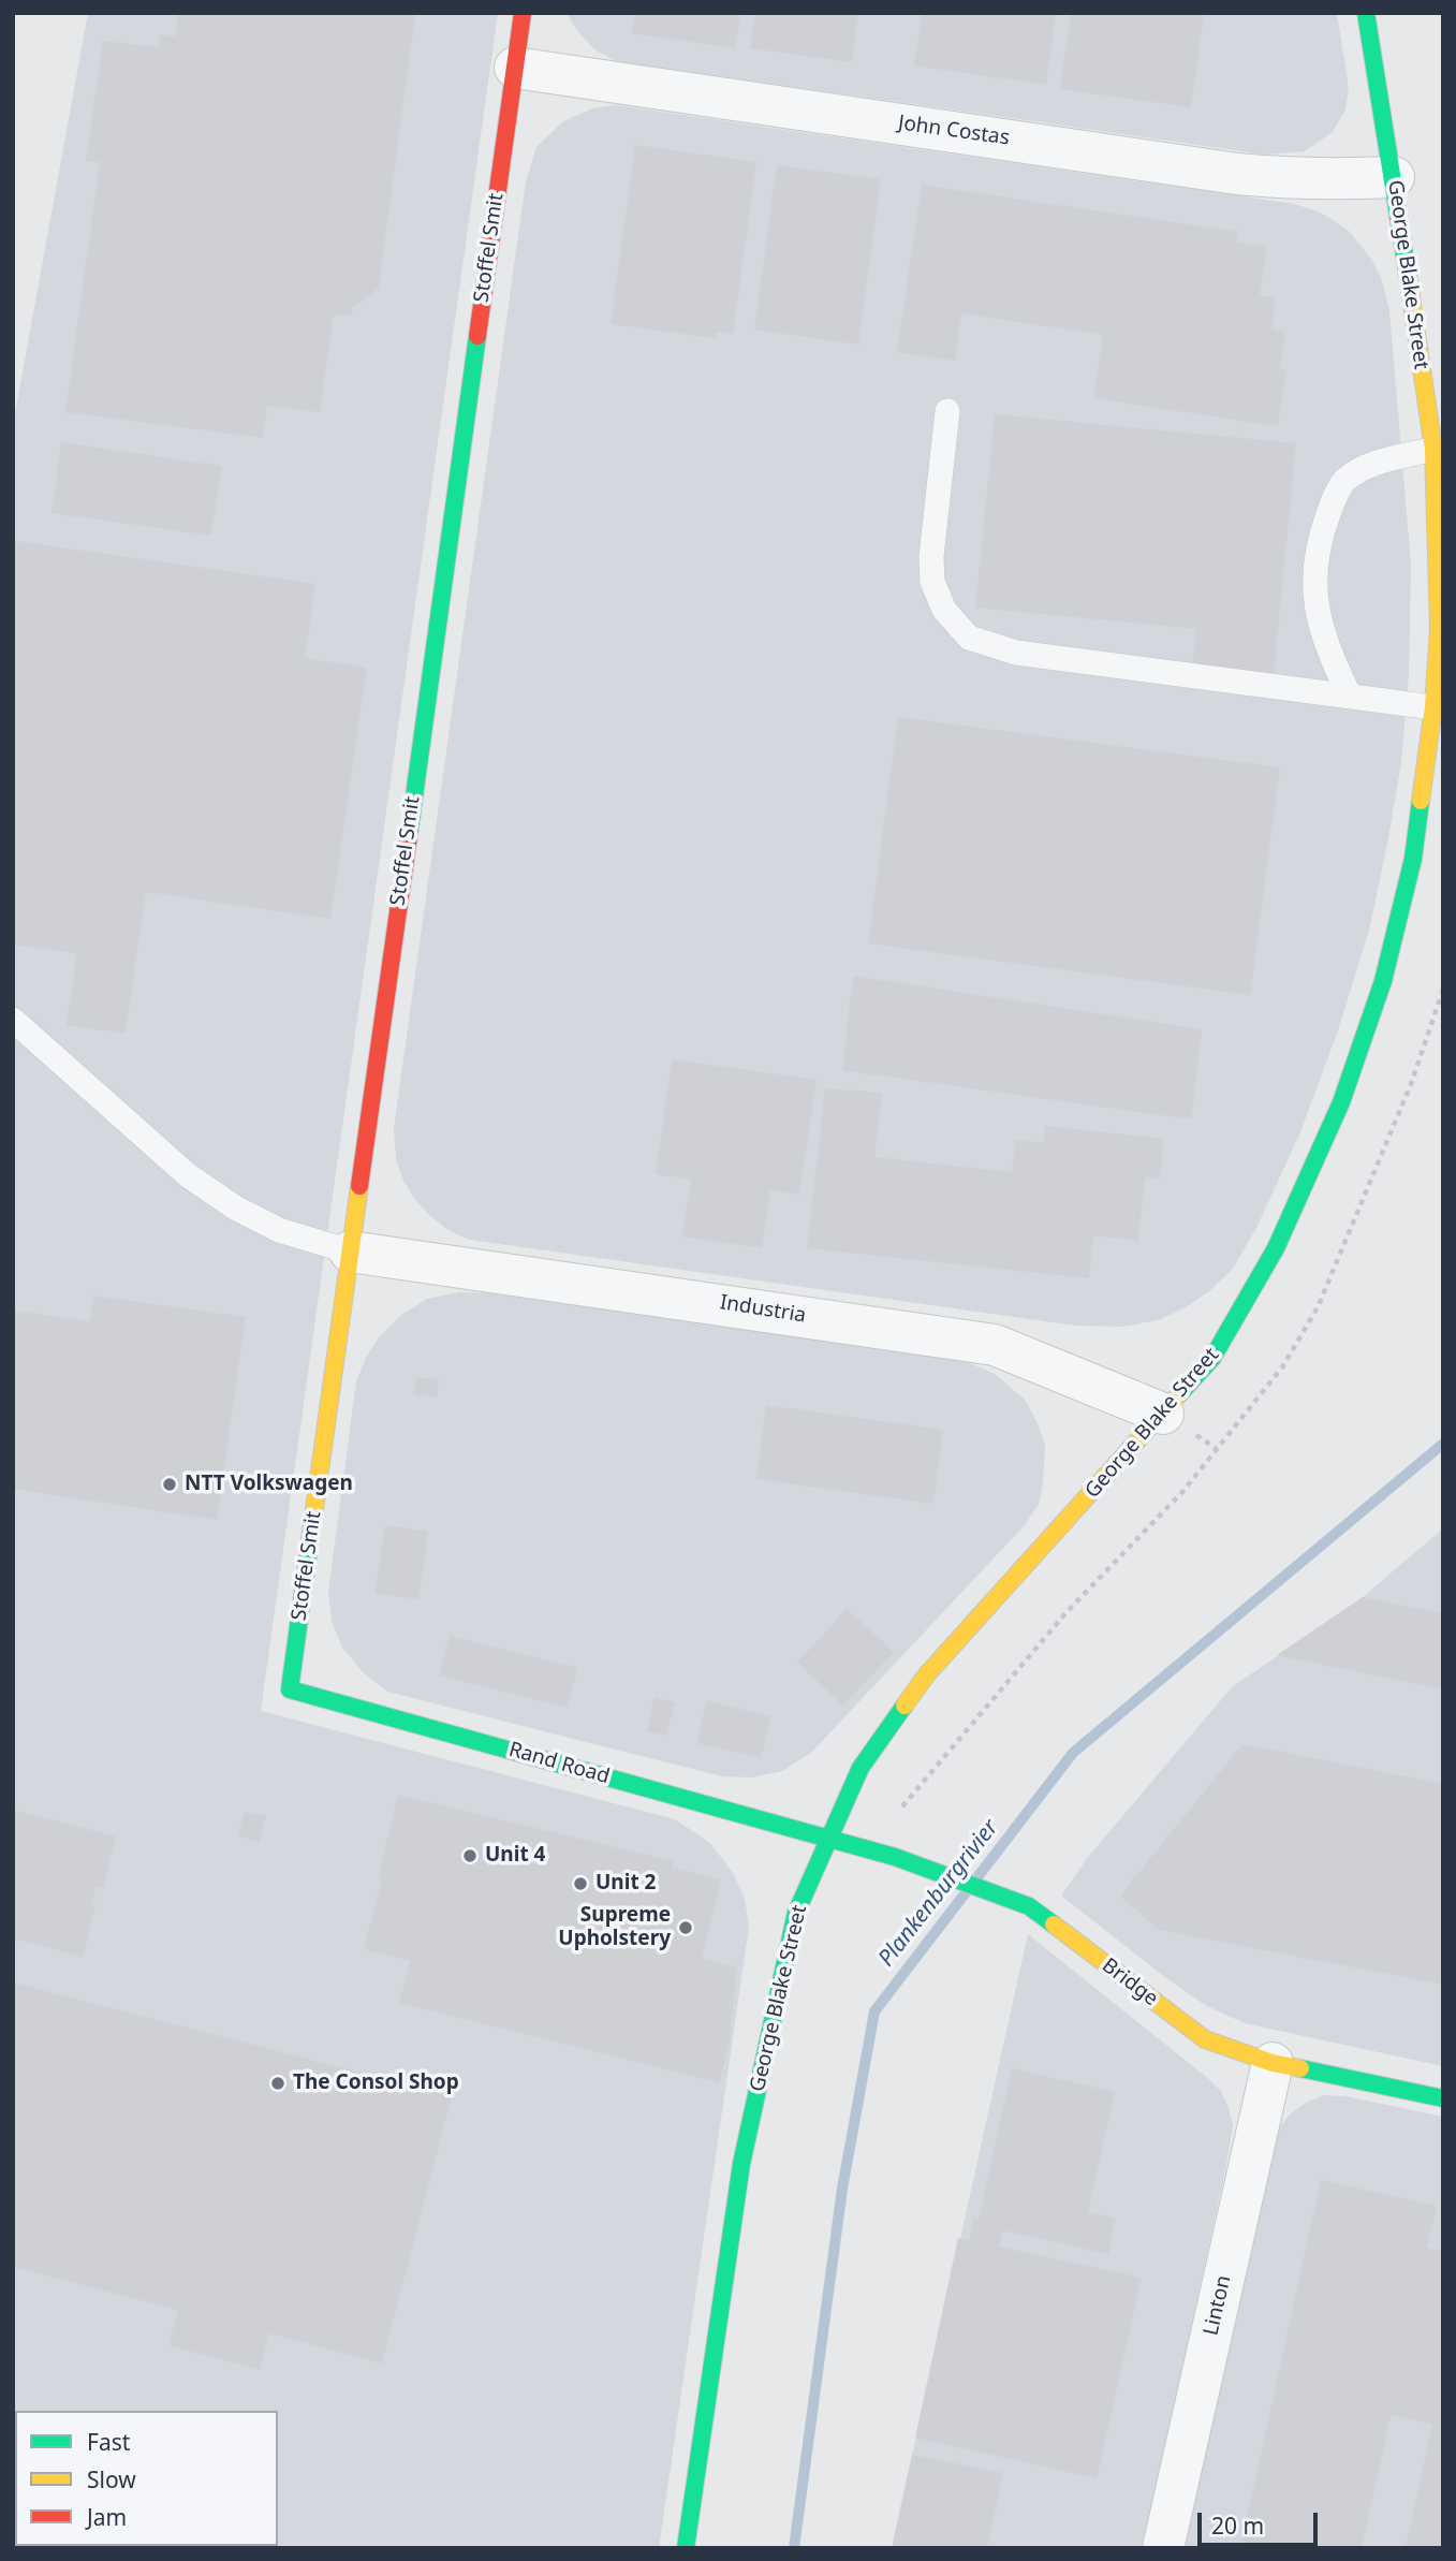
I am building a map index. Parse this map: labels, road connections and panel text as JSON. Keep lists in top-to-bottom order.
{
  "streets": {
    "street": [
      "John Costas",
      "Stoffel Smit",
      "George Blake Street",
      "Industria",
      "Rand Road",
      "Bridge",
      "Linton"
    ]
  },
  "crossings": [
    ["John Costas", "Stoffel Smit"],
    ["John Costas", "George Blake Street"],
    ["Stoffel Smit", "Industria"],
    ["Stoffel Smit", "Rand Road"],
    ["George Blake Street", "Industria"],
    ["George Blake Street", "Rand Road"],
    ["George Blake Street", "Bridge"],
    ["Rand Road", "Bridge"],
    ["Bridge", "Linton"]
  ],
  "water": ["Plankenburgrivier"],
  "places": [
    "NTT Volkswagen",
    "Unit 4",
    "Unit 2",
    "Supreme Upholstery",
    "The Consol Shop"
  ],
  "legend": ["Fast", "Slow", "Jam"],
  "scale_bar": "20 m"
}
